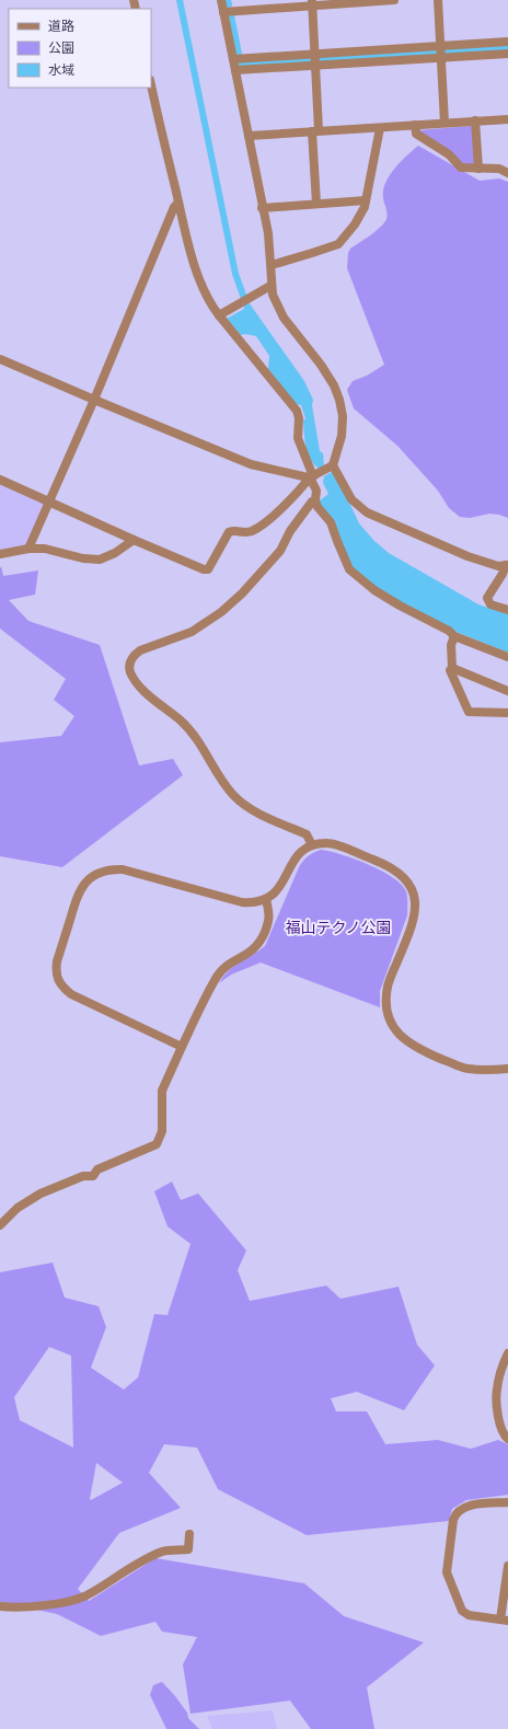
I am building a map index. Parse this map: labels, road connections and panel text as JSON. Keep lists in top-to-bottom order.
{
  "parks": ["福山テクノ公園"],
  "legend": ["道路", "公園", "水域"]
}
